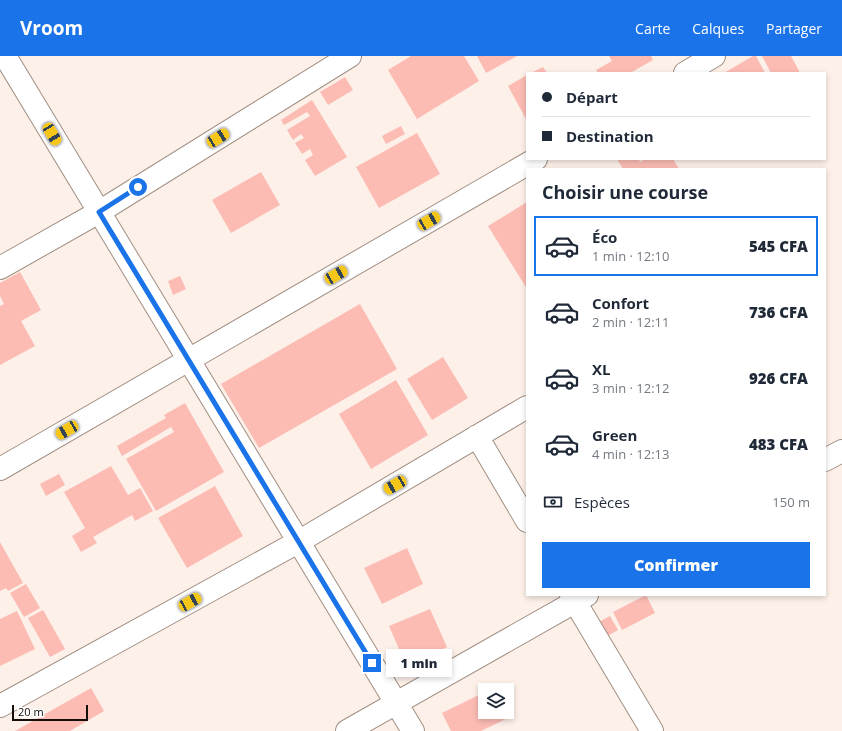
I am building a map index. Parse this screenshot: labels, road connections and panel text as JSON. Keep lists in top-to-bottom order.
{
  "scale_bar": "20 m",
  "page": {
    "header": "Vroom",
    "nav": ["Carte", "Calques", "Partager"],
    "banner": ["Départ", "Destination"],
    "heading": "Choisir une course",
    "list": [
      {
        "name": "Éco",
        "note": "1 min · 12:10",
        "value": "545 CFA"
      },
      {
        "name": "Confort",
        "note": "2 min · 12:11",
        "value": "736 CFA"
      },
      {
        "name": "XL",
        "note": "3 min · 12:12",
        "value": "926 CFA"
      },
      {
        "name": "Green",
        "note": "4 min · 12:13",
        "value": "483 CFA"
      }
    ],
    "pay": ["Espèces", "150 m"],
    "buttons": "Confirmer",
    "bubble": "1 min",
    "scale": "20 m"
  }
}
